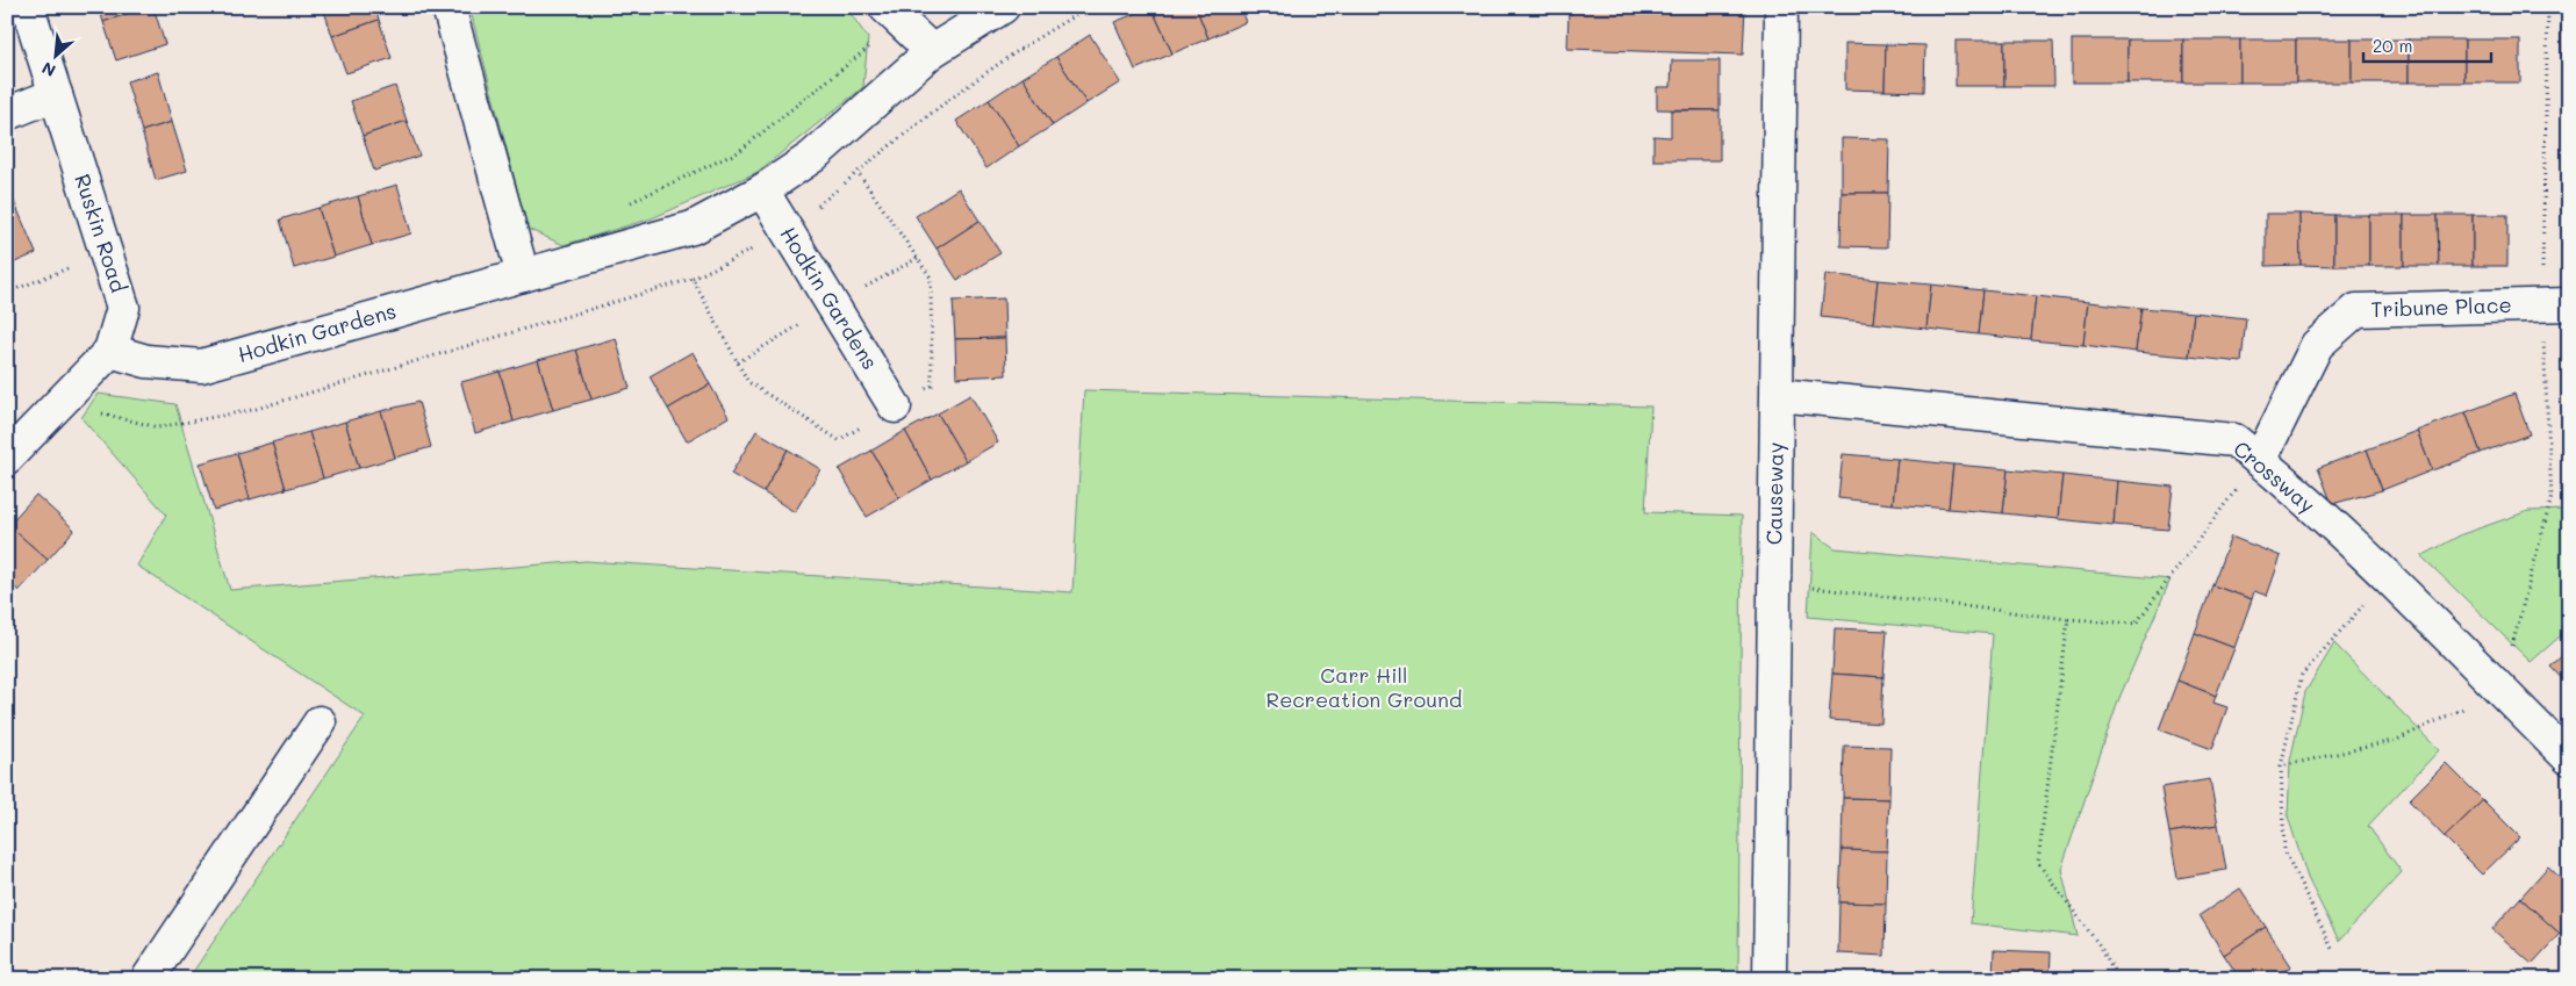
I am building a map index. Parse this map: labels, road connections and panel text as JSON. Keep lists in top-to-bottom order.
{
  "streets": {
    "street": [
      "Ruskin Road",
      "Hodkin Gardens",
      "Tribune Place",
      "Crossway",
      "Causeway"
    ]
  },
  "crossings": [
    ["Ruskin Road", "Hodkin Gardens"],
    ["Tribune Place", "Crossway"],
    ["Crossway", "Causeway"]
  ],
  "parks": ["Carr Hill Recreation Ground"],
  "scale_bar": "20 m",
  "north": "bottom left"
}
